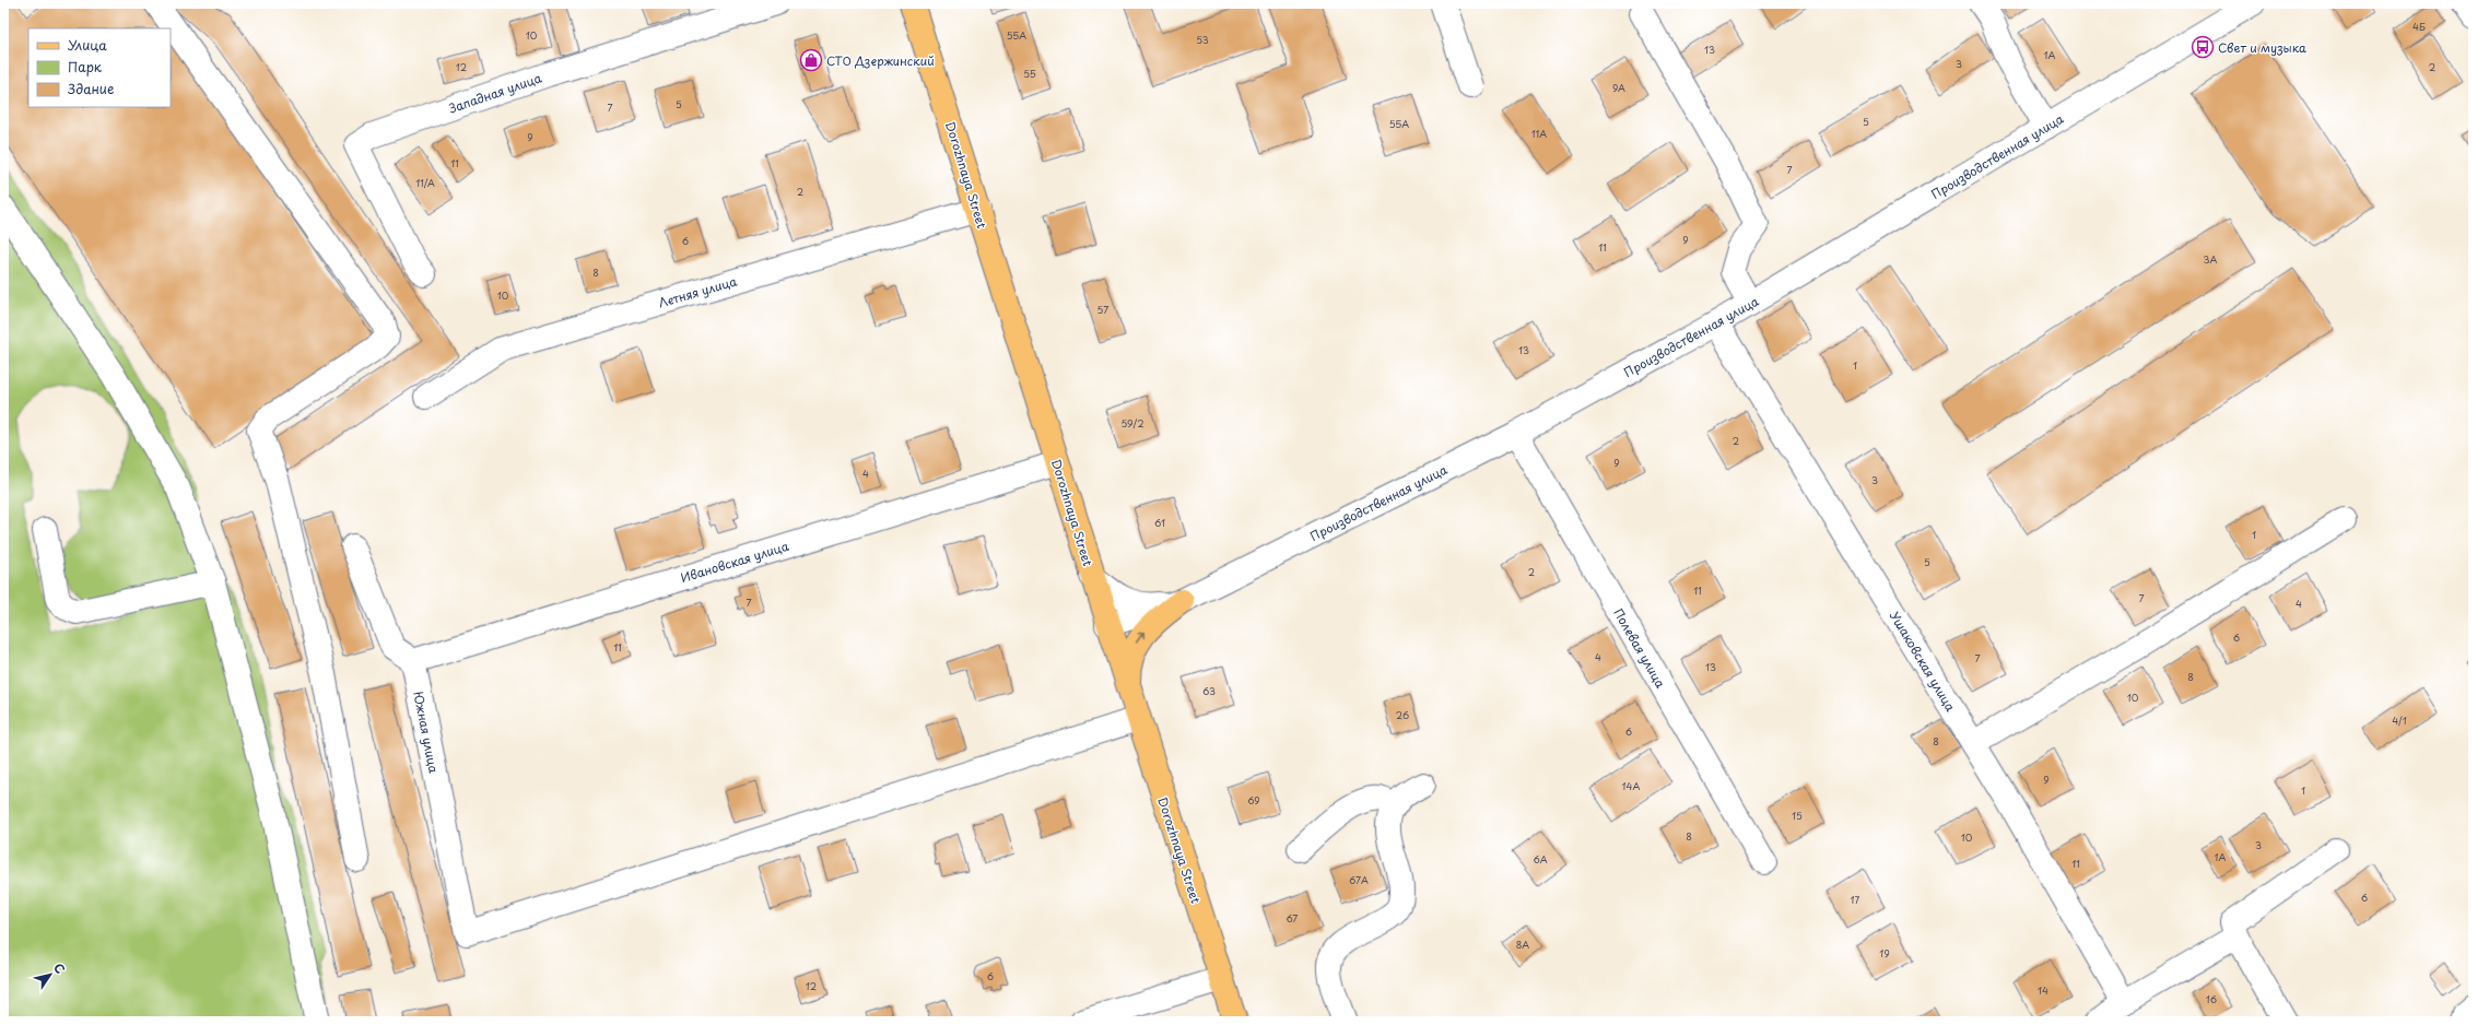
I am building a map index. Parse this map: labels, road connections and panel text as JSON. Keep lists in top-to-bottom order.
{
  "streets": {
    "main road": ["Dorozhnaya Street"],
    "street": [
      "Западная улица",
      "Производственная улица",
      "Летняя улица",
      "Ивановская улица",
      "Полевая улица",
      "Ушаковская улица",
      "Южная улица"
    ]
  },
  "crossings": [
    ["Производственная улица", "Dorozhnaya Street"],
    ["Производственная улица", "Полевая улица"],
    ["Производственная улица", "Ушаковская улица"],
    ["Dorozhnaya Street", "Летняя улица"],
    ["Dorozhnaya Street", "Ивановская улица"],
    ["Dorozhnaya Street", "Южная улица"],
    ["Ивановская улица", "Южная улица"]
  ],
  "places": {
    "bus stop": ["Свет и музыка"],
    "shop": ["СТО Дзержинский"]
  },
  "house_numbers": [
    "4Б",
    "10",
    "55А",
    "53",
    "13",
    "1А",
    "3",
    "12",
    "2",
    "55",
    "9А",
    "5",
    "7",
    "5",
    "55А",
    "11А",
    "9",
    "11",
    "7",
    "11/А",
    "2",
    "9",
    "6",
    "11",
    "3А",
    "8",
    "10",
    "57",
    "13",
    "1",
    "59/2",
    "2",
    "9",
    "4",
    "3",
    "61",
    "1",
    "5",
    "2",
    "11",
    "7",
    "7",
    "4",
    "6",
    "11",
    "4",
    "7",
    "13",
    "8",
    "63",
    "10",
    "26",
    "4/1",
    "6",
    "8",
    "9",
    "14А",
    "1",
    "69",
    "15",
    "8",
    "10",
    "3",
    "1А",
    "6А",
    "11",
    "67А",
    "6",
    "17",
    "67",
    "8А",
    "19",
    "6",
    "12",
    "14",
    "16"
  ],
  "legend": ["Улица", "Парк", "Здание"],
  "north": "top right"
}
